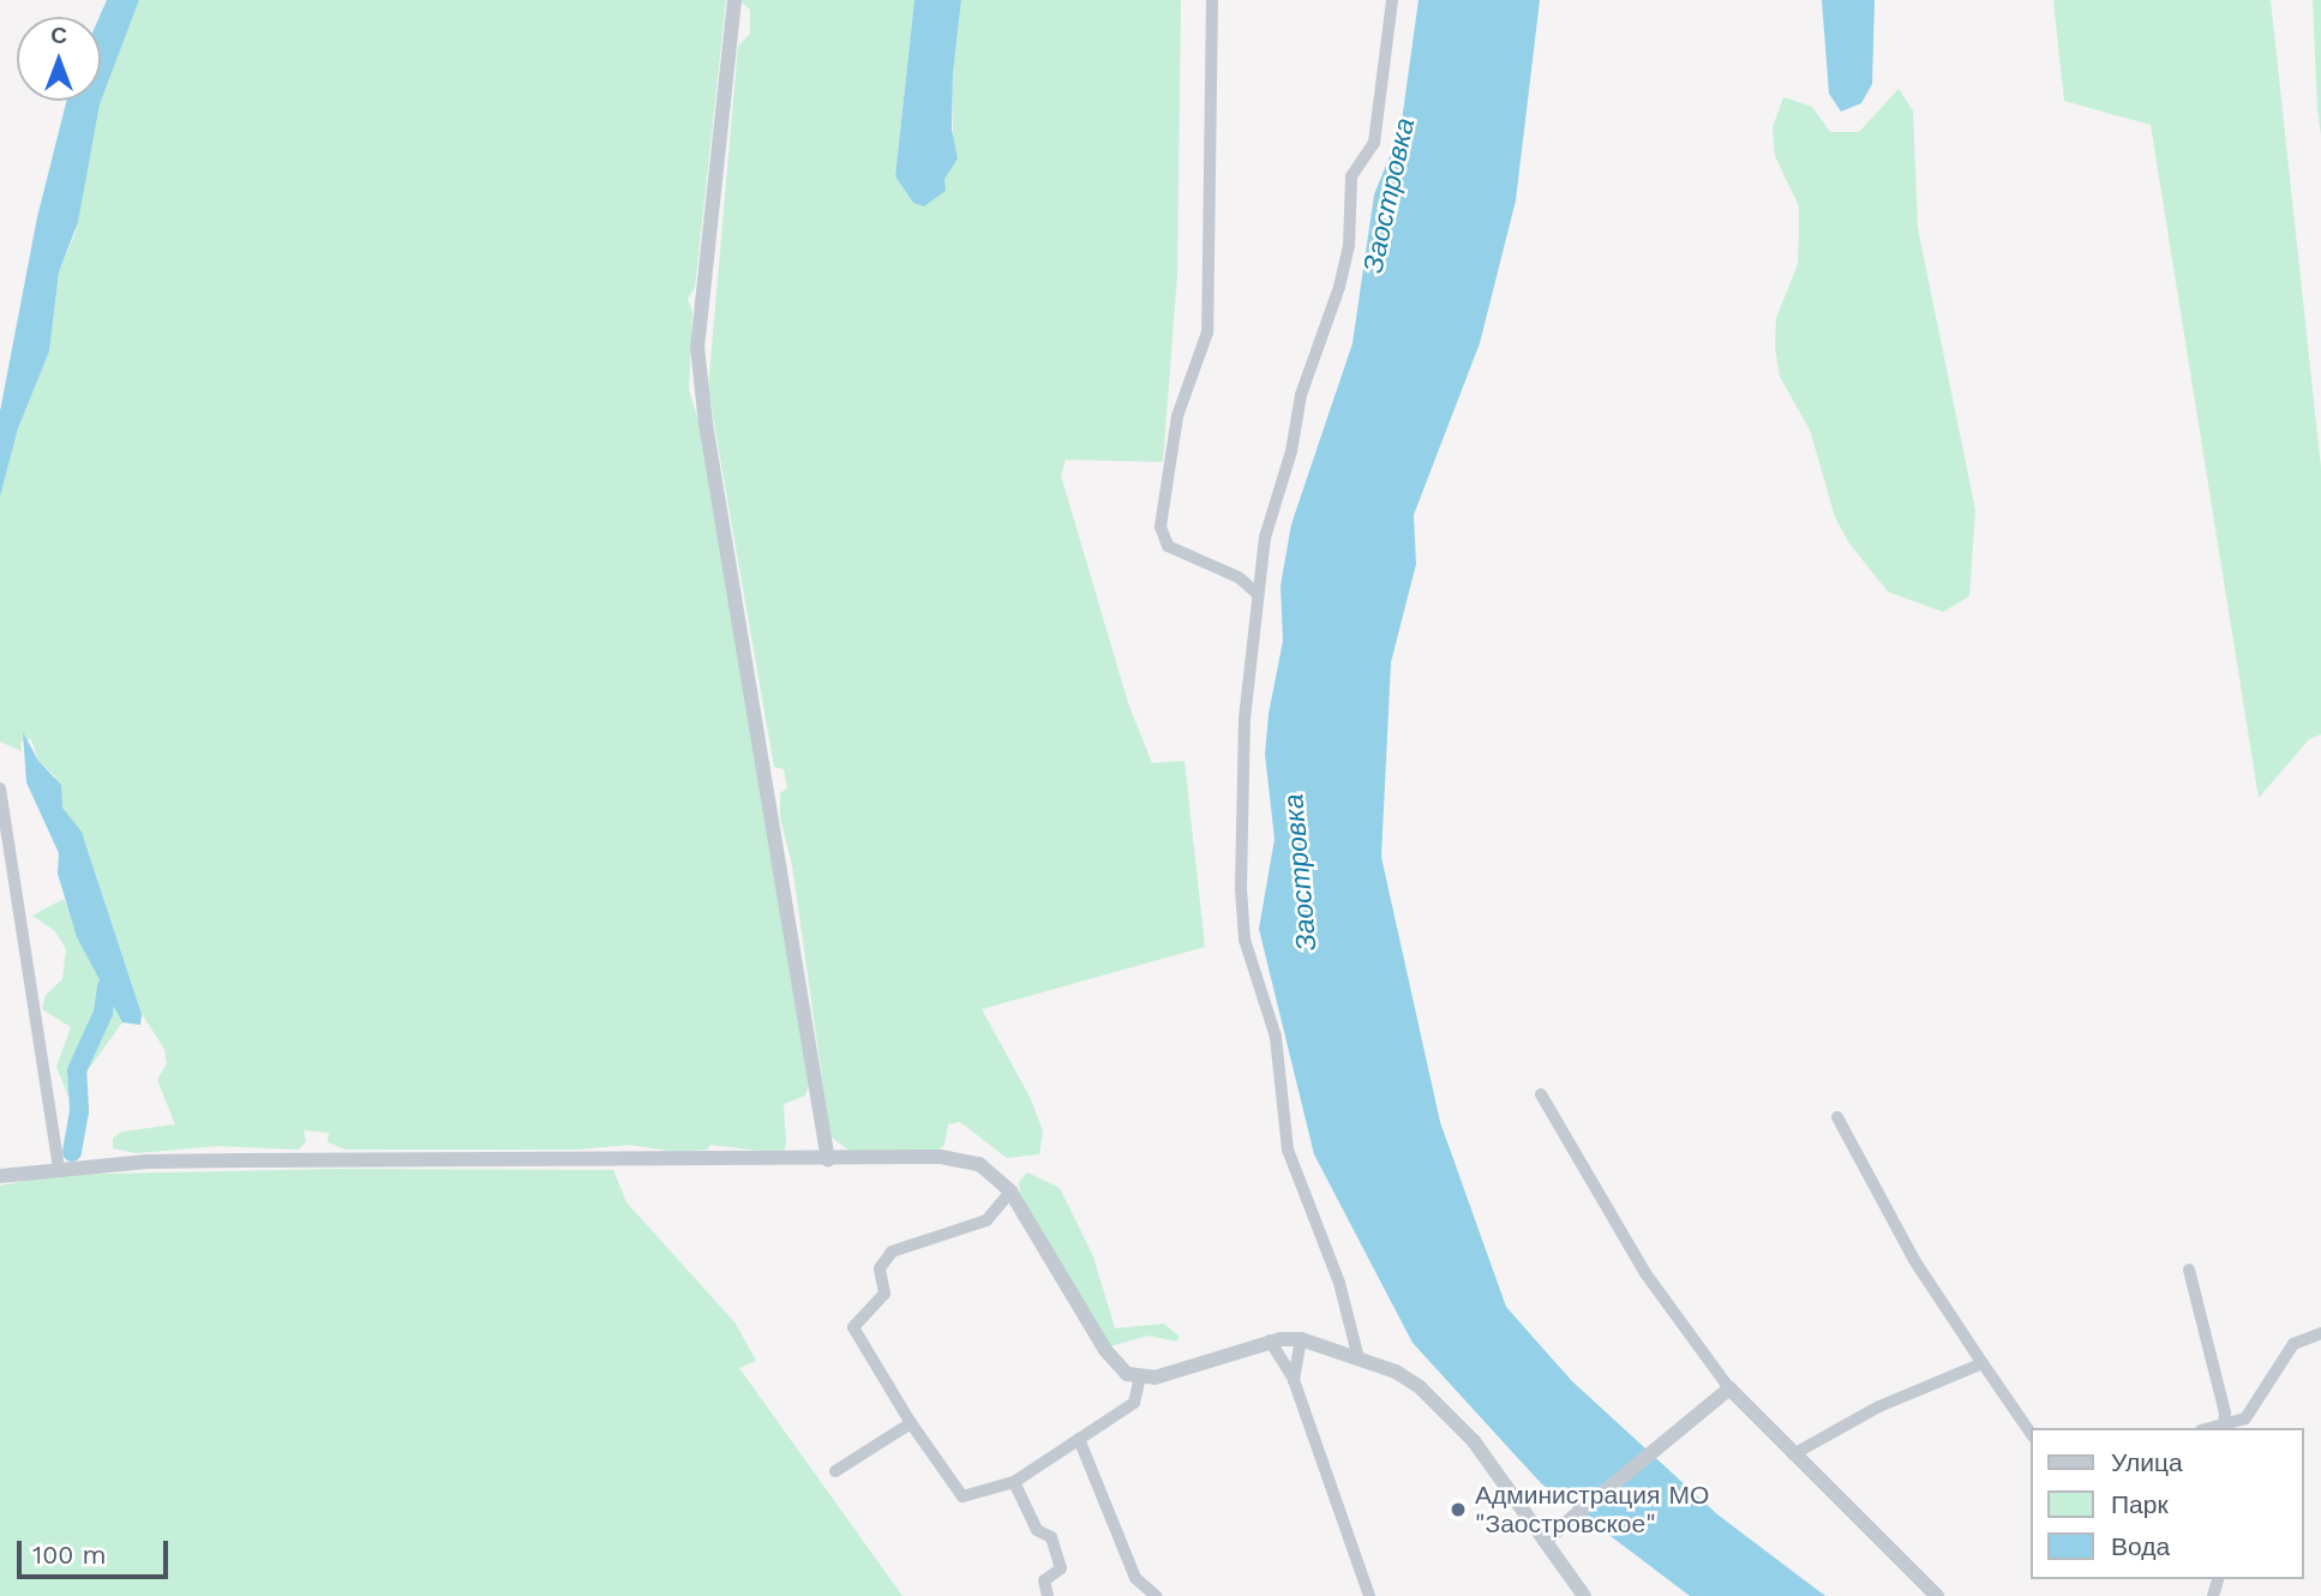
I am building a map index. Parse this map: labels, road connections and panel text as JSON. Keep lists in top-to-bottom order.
{
  "water": ["Заостровка"],
  "places": ["Администрация МО \"Заостровское\""],
  "legend": ["Улица", "Парк", "Вода"],
  "scale_bar": "100 m",
  "north": "top"
}
